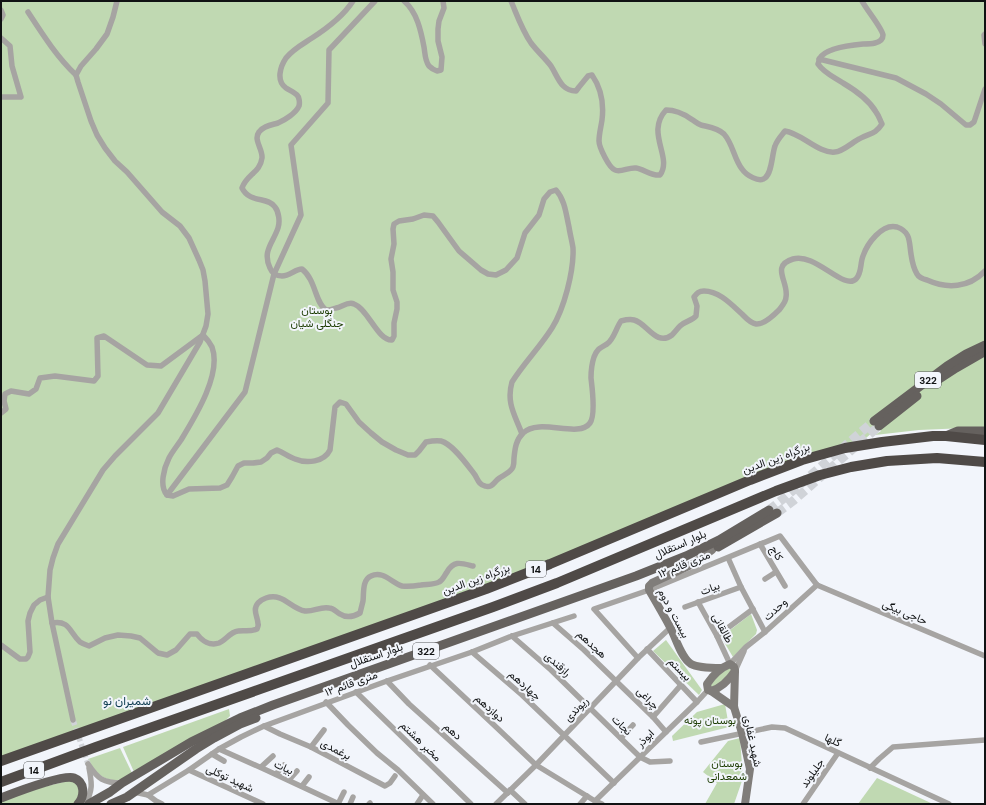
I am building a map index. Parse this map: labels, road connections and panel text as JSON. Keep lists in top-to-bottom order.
{
  "streets": {
    "highway": ["بزرگراه زین الدین", "14"],
    "main road": [
      "322",
      "بلوار استقلال",
      "بیست و دوم",
      "شهید غفاری"
    ],
    "street": [
      "کاج",
      "۱۲ متری قائم",
      "بیات",
      "وحدت",
      "حاجی بیگی",
      "طالقانی",
      "هجدهم",
      "رازقندی",
      "بیستم",
      "چهاردهم",
      "چراغی",
      "دوازدهم",
      "ریوندی",
      "نجات",
      "دهم",
      "ابوذر",
      "گلها",
      "مخبر هشتم",
      "برغمدی",
      "جلیلوند",
      "شهید توکلی"
    ]
  },
  "crossings": [
    ["بلوار استقلال", "بیست و دوم"],
    ["کاج", "۱۲ متری قائم"],
    ["۱۲ متری قائم", "بیات"],
    ["۱۲ متری قائم", "وحدت"],
    ["۱۲ متری قائم", "حاجی بیگی"],
    ["۱۲ متری قائم", "بیست و دوم"],
    ["۱۲ متری قائم", "هجدهم"],
    ["۱۲ متری قائم", "رازقندی"],
    ["۱۲ متری قائم", "چهاردهم"],
    ["۱۲ متری قائم", "دوازدهم"],
    ["۱۲ متری قائم", "ریوندی"],
    ["۱۲ متری قائم", "دهم"],
    ["۱۲ متری قائم", "مخبر هشتم"],
    ["۱۲ متری قائم", "برغمدی"],
    ["۱۲ متری قائم", "شهید توکلی"],
    ["بیات", "طالقانی"],
    ["وحدت", "حاجی بیگی"],
    ["وحدت", "طالقانی"],
    ["وحدت", "شهید غفاری"],
    ["بیست و دوم", "ریوندی"],
    ["هجدهم", "چراغی"],
    ["هجدهم", "ریوندی"],
    ["رازقندی", "ریوندی"],
    ["رازقندی", "نجات"],
    ["بیستم", "ریوندی"],
    ["بیستم", "ابوذر"],
    ["چهاردهم", "ریوندی"],
    ["چهاردهم", "ابوذر"],
    ["چراغی", "ریوندی"],
    ["چراغی", "ابوذر"],
    ["دوازدهم", "ریوندی"],
    ["دوازدهم", "ابوذر"],
    ["ریوندی", "نجات"],
    ["ریوندی", "دهم"],
    ["نجات", "ابوذر"],
    ["ابوذر", "شهید غفاری"],
    ["گلها", "شهید غفاری"],
    ["گلها", "جلیلوند"]
  ],
  "districts": ["شمیران نو"],
  "parks": ["بوستان جنگلی شیان", "بوستان پونه", "بوستان شمعدانی"]
}
